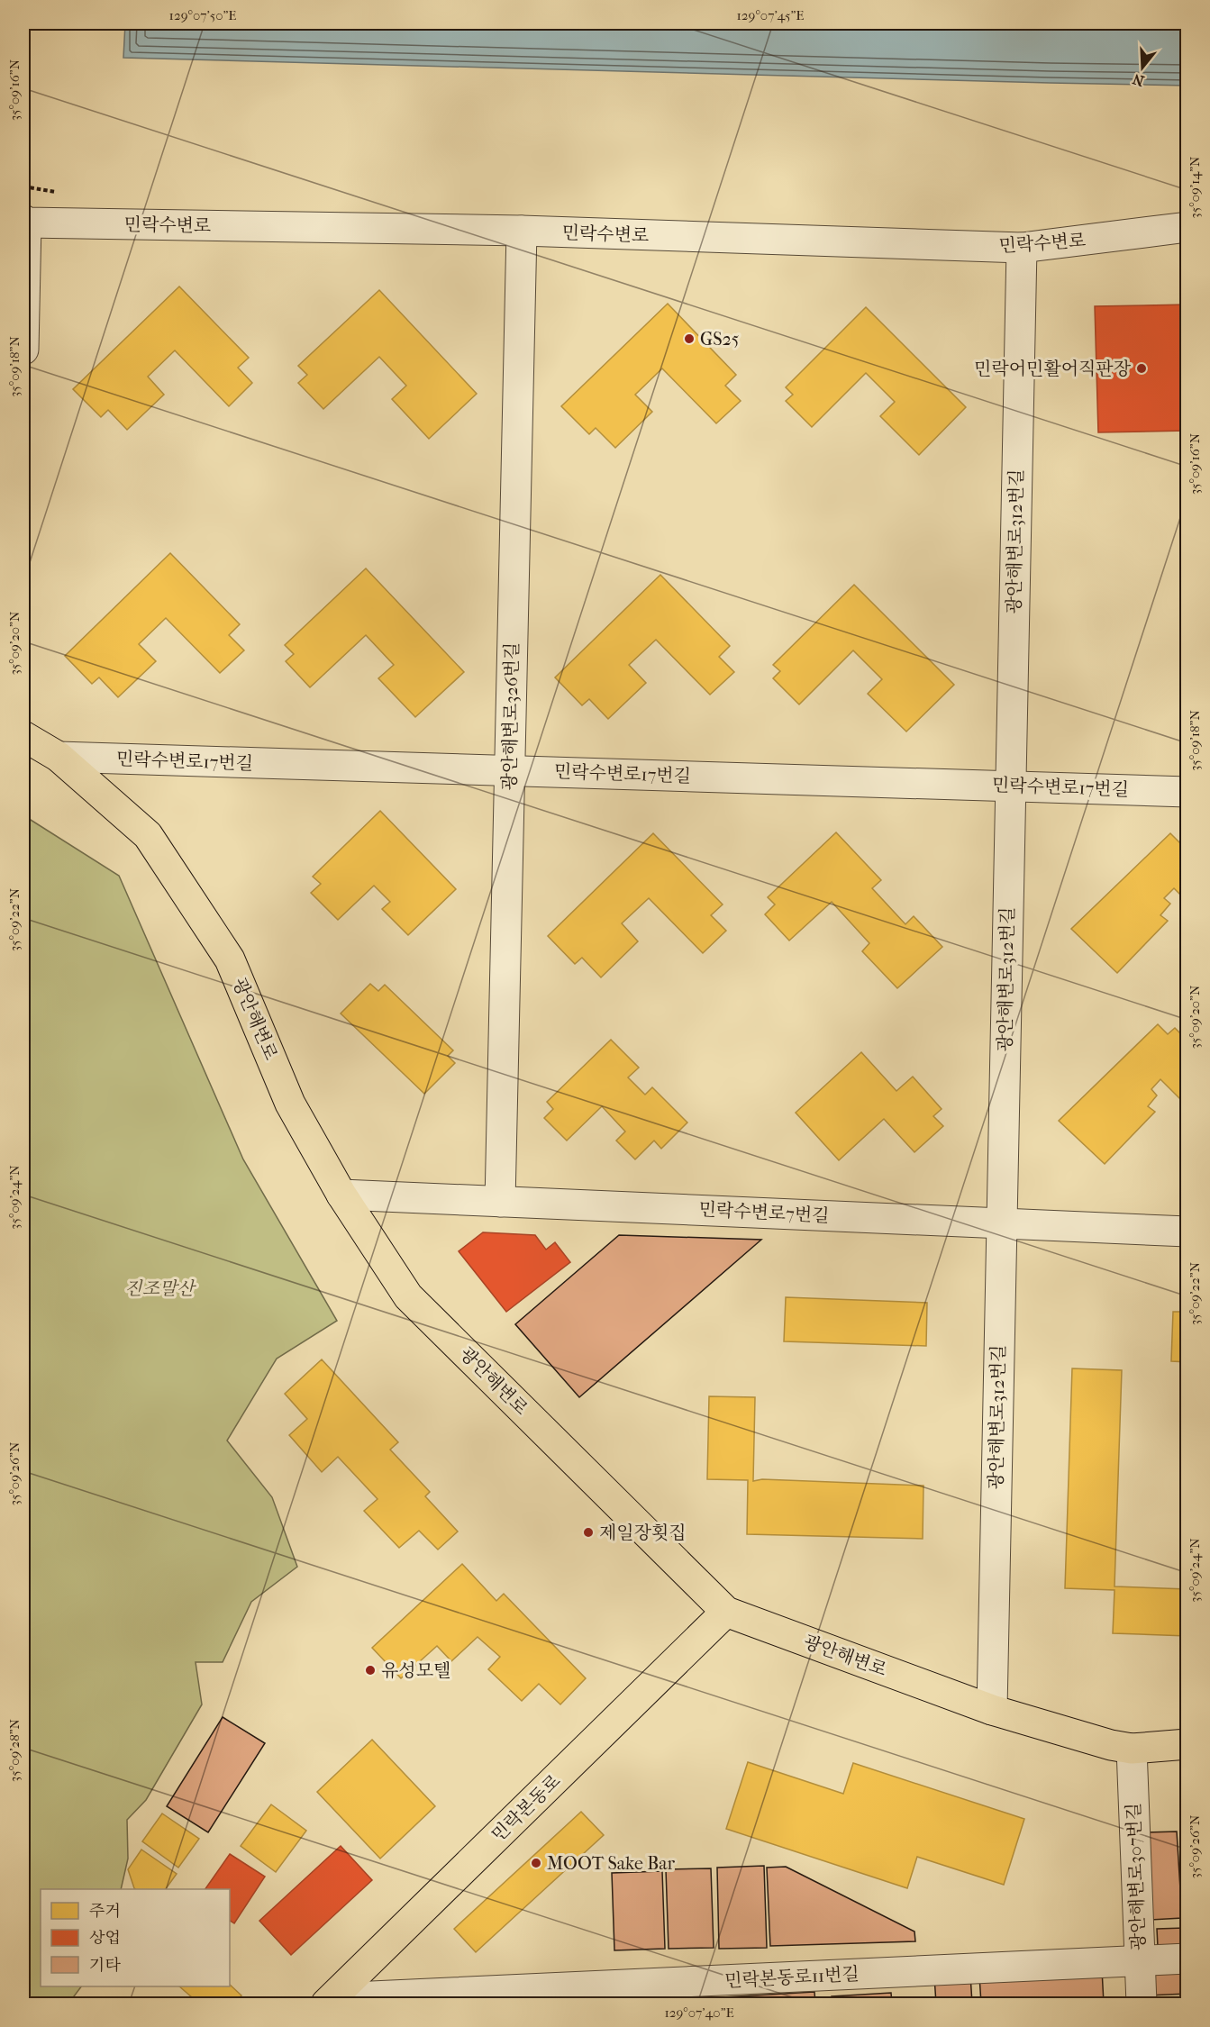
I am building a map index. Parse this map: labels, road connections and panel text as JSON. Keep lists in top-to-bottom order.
{
  "streets": {
    "main road": ["광안해변로", "민락본동로"],
    "street": [
      "민락수변로",
      "광안해변로312번길",
      "광안해변로326번길",
      "민락수변로17번길",
      "민락수변로7번길",
      "광안해변로307번길",
      "민락본동로11번길"
    ]
  },
  "crossings": [
    ["민락수변로", "광안해변로312번길"],
    ["민락수변로", "광안해변로326번길"],
    ["광안해변로312번길", "민락수변로17번길"],
    ["광안해변로312번길", "광안해변로"],
    ["광안해변로312번길", "민락수변로7번길"],
    ["광안해변로326번길", "민락수변로17번길"],
    ["광안해변로326번길", "민락수변로7번길"],
    ["민락수변로17번길", "광안해변로"],
    ["광안해변로", "민락수변로7번길"],
    ["광안해변로", "민락본동로"],
    ["광안해변로", "광안해변로307번길"],
    ["민락본동로", "민락본동로11번길"],
    ["광안해변로307번길", "민락본동로11번길"]
  ],
  "parks": ["진조말산"],
  "places": [
    "GS25",
    "민락어민활어직판장",
    "제일장횟집",
    "유성모텔",
    "MOOT Sake Bar"
  ],
  "legend": ["주거", "상업", "기타"],
  "north": "bottom",
  "coordinates": [
    "129°07'50\"E",
    "129°07'45\"E",
    "35°09'16\"N",
    "35°09'14\"N",
    "35°09'18\"N",
    "35°09'20\"N",
    "35°09'22\"N",
    "35°09'24\"N",
    "35°09'26\"N",
    "35°09'28\"N",
    "129°07'40\"E"
  ]
}
